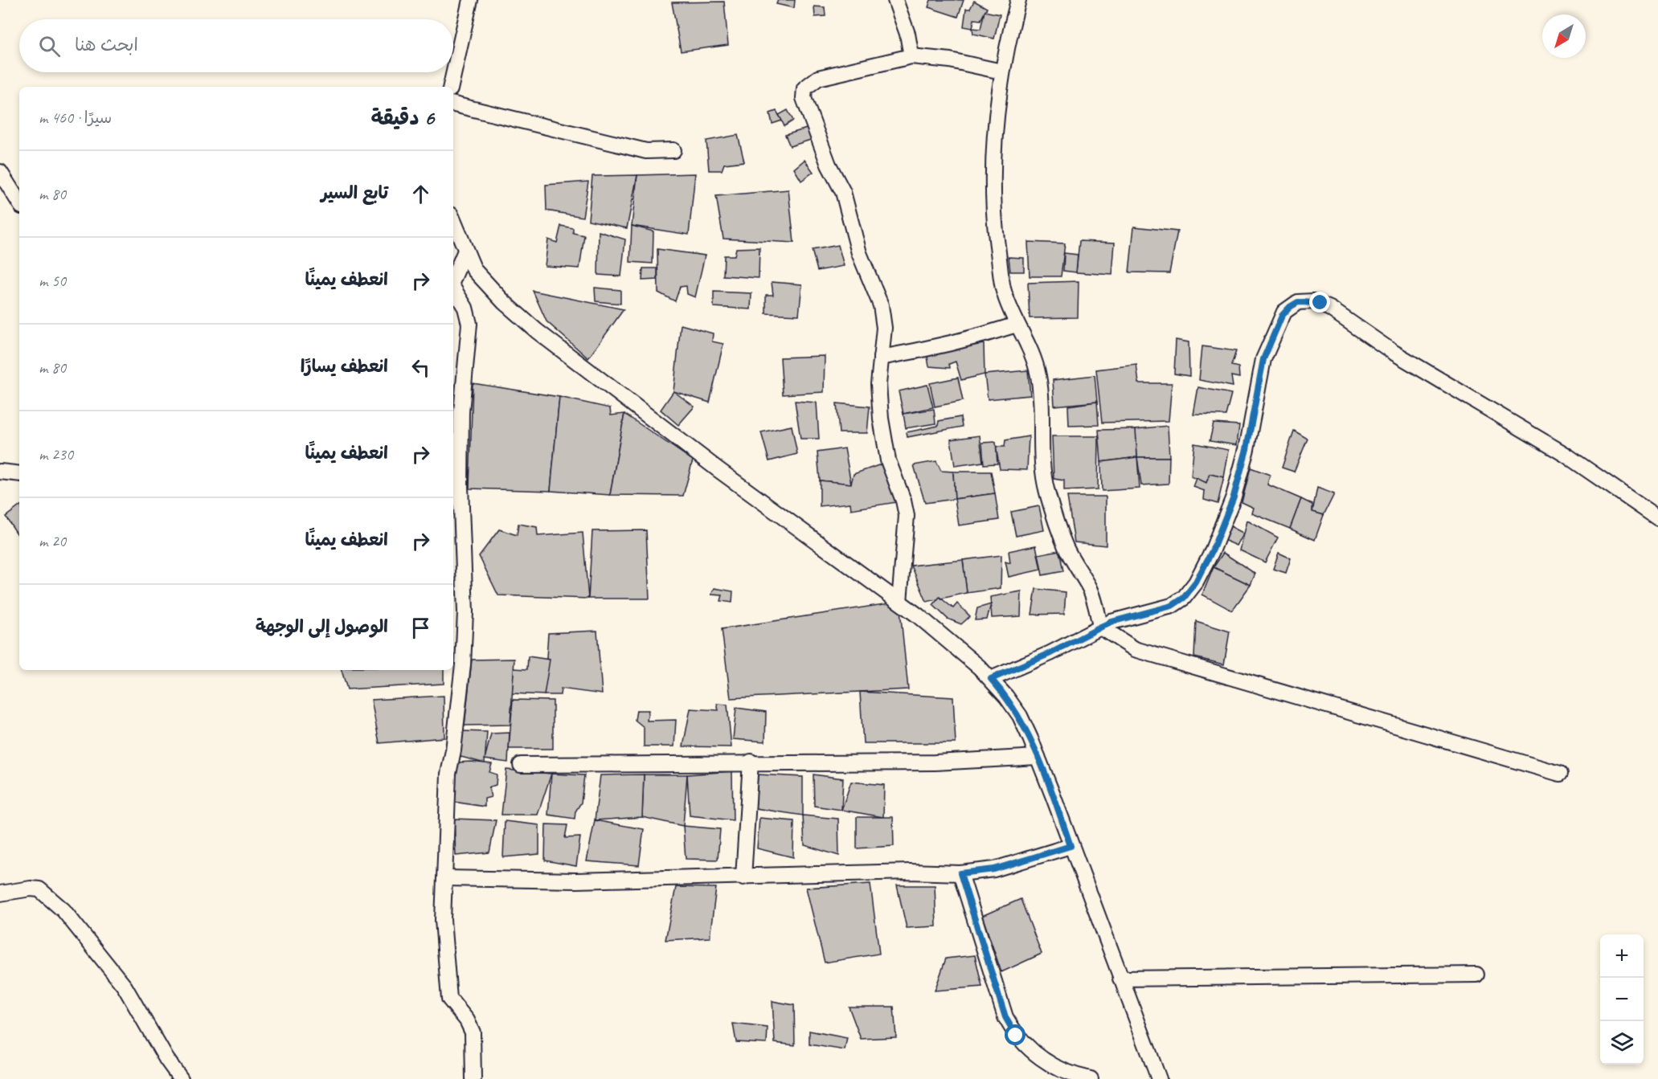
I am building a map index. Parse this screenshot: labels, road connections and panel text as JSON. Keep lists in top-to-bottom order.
{
  "north": "bottom left",
  "page": {
    "search": "ابحث هنا",
    "heading": ["6 دقيقة", "سيرًا · 460 m"],
    "list": [
      ["تابع السير", "80 m"],
      ["انعطف يمينًا", "50 m"],
      ["انعطف يسارًا", "80 m"],
      ["انعطف يمينًا", "230 m"],
      ["انعطف يمينًا", "20 m"],
      "الوصول إلى الوجهة"
    ],
    "map_buttons": ["+", "−"]
  }
}
